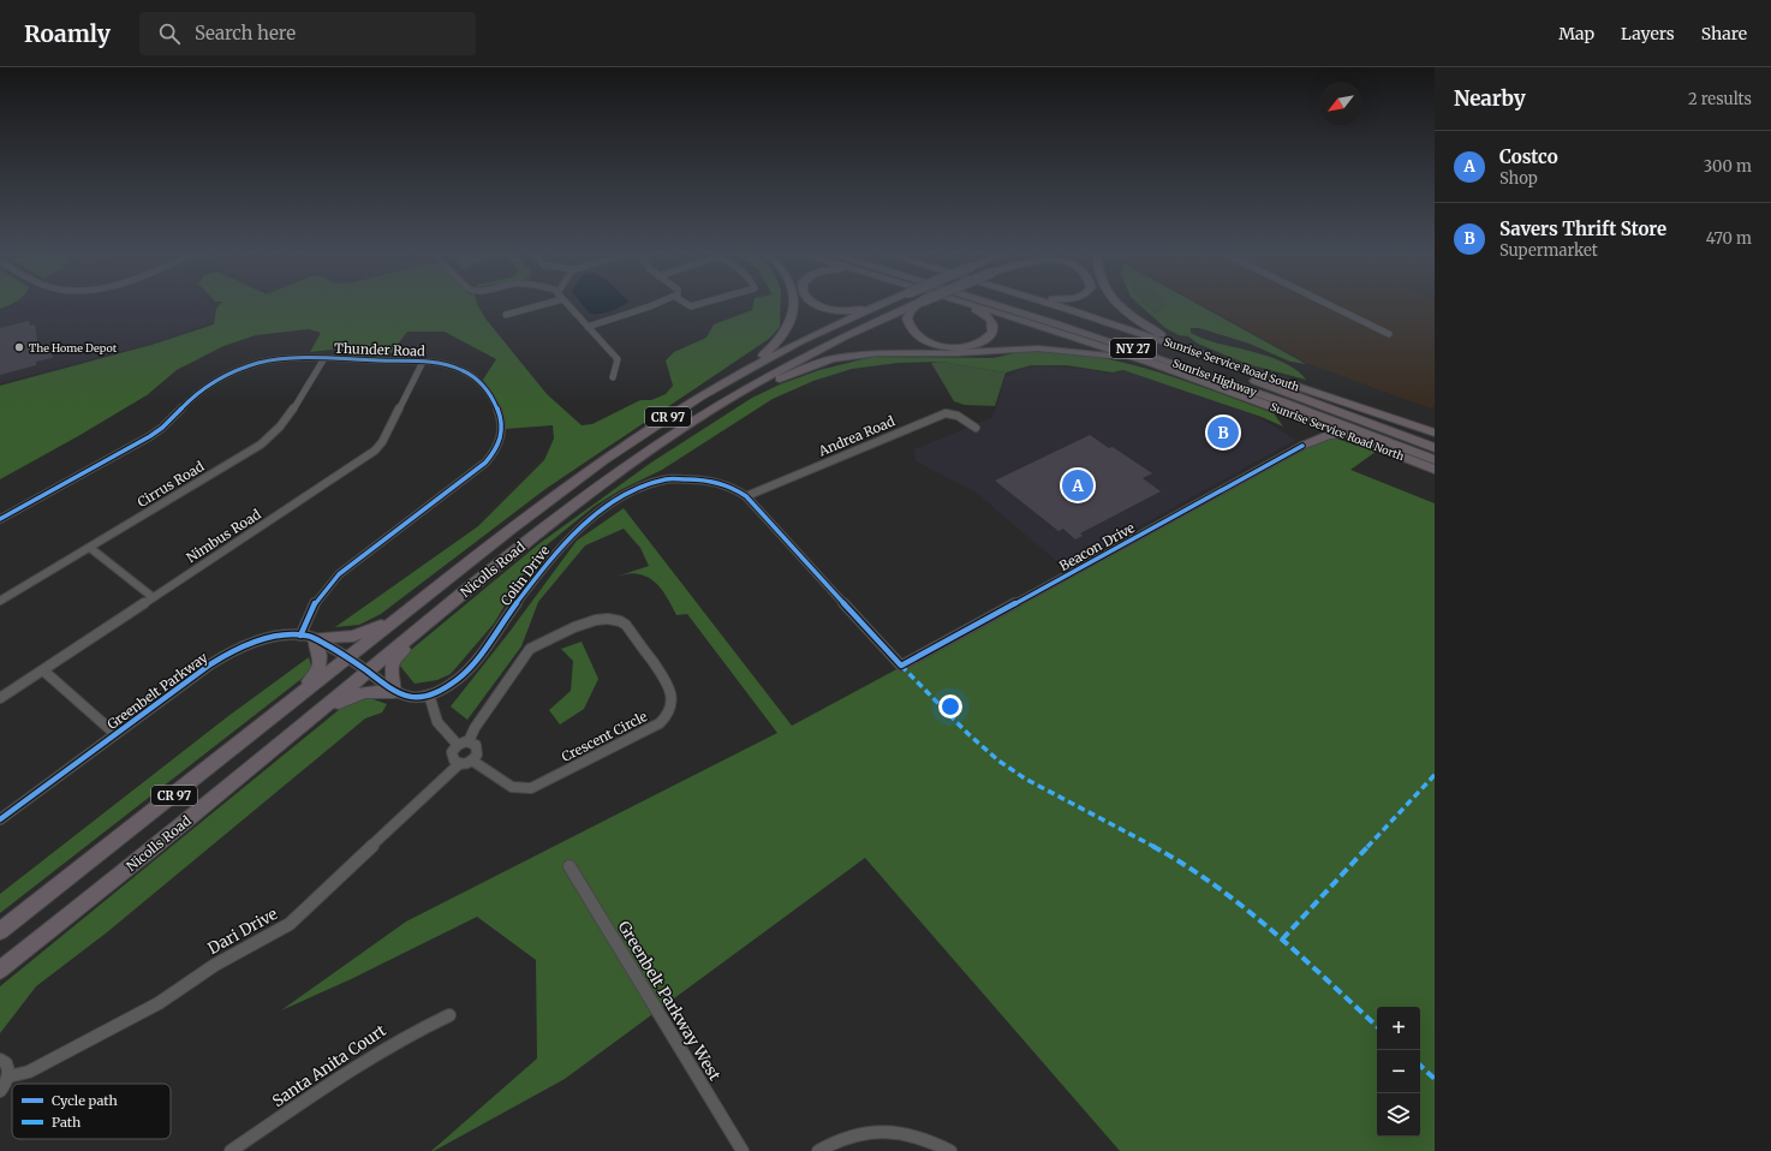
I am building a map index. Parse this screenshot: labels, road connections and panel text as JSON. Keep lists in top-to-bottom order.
{
  "streets": {
    "highway": [
      "NY 27",
      "Sunrise Service Road South",
      "Sunrise Highway",
      "CR 97",
      "Sunrise Service Road North",
      "Nicolls Road"
    ],
    "street": [
      "Thunder Road",
      "Andrea Road",
      "Cirrus Road",
      "Nimbus Road",
      "Beacon Drive",
      "Colin Drive",
      "Greenbelt Parkway",
      "Crescent Circle",
      "Dari Drive",
      "Greenbelt Parkway West",
      "Santa Anita Court"
    ]
  },
  "crossings": [
    ["Thunder Road", "Cirrus Road"],
    ["Thunder Road", "Nimbus Road"],
    ["Thunder Road", "Greenbelt Parkway"],
    ["Andrea Road", "Colin Drive"],
    ["Beacon Drive", "Colin Drive"],
    ["Crescent Circle", "Dari Drive"]
  ],
  "places": ["The Home Depot"],
  "legend": ["Cycle path", "Path"],
  "north": "bottom left",
  "page": {
    "header": "Roamly",
    "search": "Search here",
    "nav": ["Map", "Layers", "Share"],
    "heading": ["Nearby", "2 results"],
    "list": [
      {
        "mark": "A",
        "name": "Costco",
        "note": "Shop",
        "value": "300 m"
      },
      {
        "mark": "B",
        "name": "Savers Thrift Store",
        "note": "Supermarket",
        "value": "470 m"
      }
    ],
    "pins": ["B", "A"],
    "map_buttons": ["+", "−"]
  }
}
